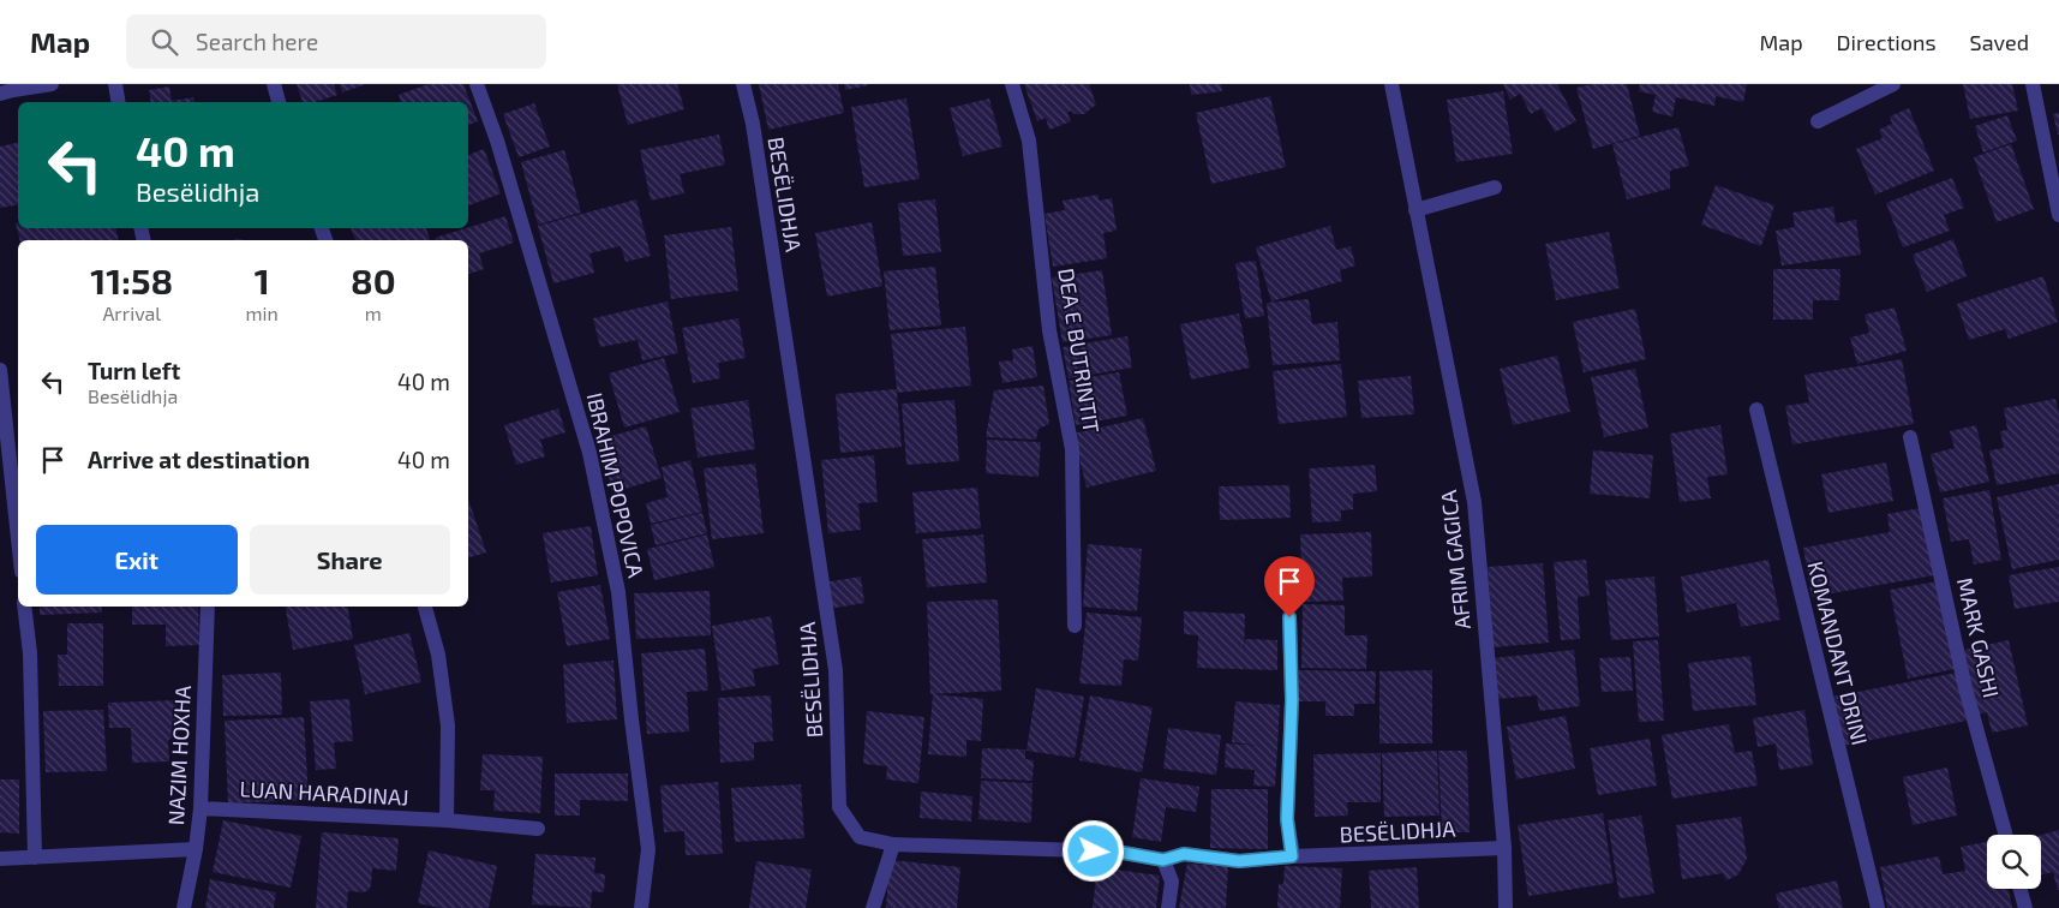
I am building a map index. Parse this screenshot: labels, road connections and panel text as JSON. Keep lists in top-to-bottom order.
{
  "streets": {
    "street": [
      "BESËLIDHJA",
      "DEA E BUTRINTIT",
      "IBRAHIM POPOVICA",
      "AFRIM GAGICA",
      "MARK GASHI",
      "KOMANDANT DRINI",
      "NAZIM HOXHA",
      "LUAN HARADINAJ"
    ]
  },
  "crossings": [
    ["BESËLIDHJA", "AFRIM GAGICA"],
    ["NAZIM HOXHA", "LUAN HARADINAJ"]
  ],
  "page": {
    "header": "Map",
    "search": "Search here",
    "nav": ["Map", "Directions", "Saved"],
    "turn": ["40 m", "Besëlidhja"],
    "eta": [
      "11:58",
      "Arrival",
      "1",
      "min",
      "80",
      "m"
    ],
    "list": [
      {
        "name": "Turn left",
        "note": "Besëlidhja",
        "value": "40 m"
      },
      {
        "name": "Arrive at destination",
        "value": "40 m"
      }
    ],
    "buttons": ["Exit", "Share"]
  }
}
